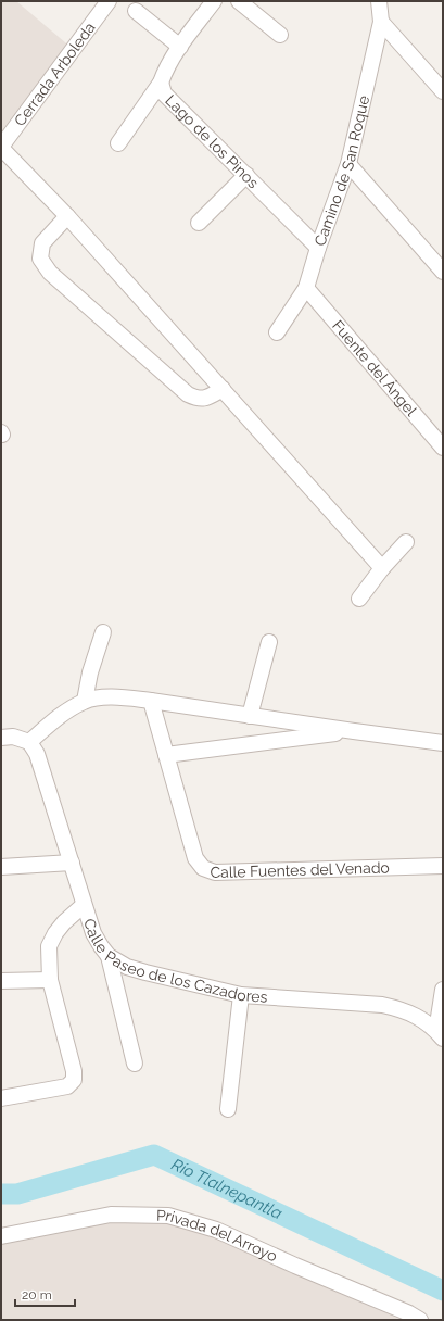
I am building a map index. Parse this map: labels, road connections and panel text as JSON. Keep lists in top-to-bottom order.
{
  "streets": {
    "street": [
      "Cerrada Arboleda",
      "Lago de los Pinos",
      "Camino de San Roque",
      "Fuente del Ángel",
      "Calle Fuentes del Venado",
      "Calle Paseo de los Cazadores",
      "Privada del Arroyo"
    ]
  },
  "crossings": [
    ["Lago de los Pinos", "Camino de San Roque"],
    ["Camino de San Roque", "Fuente del Ángel"]
  ],
  "water": ["Río Tlalnepantla"],
  "scale_bar": "20 m"
}
